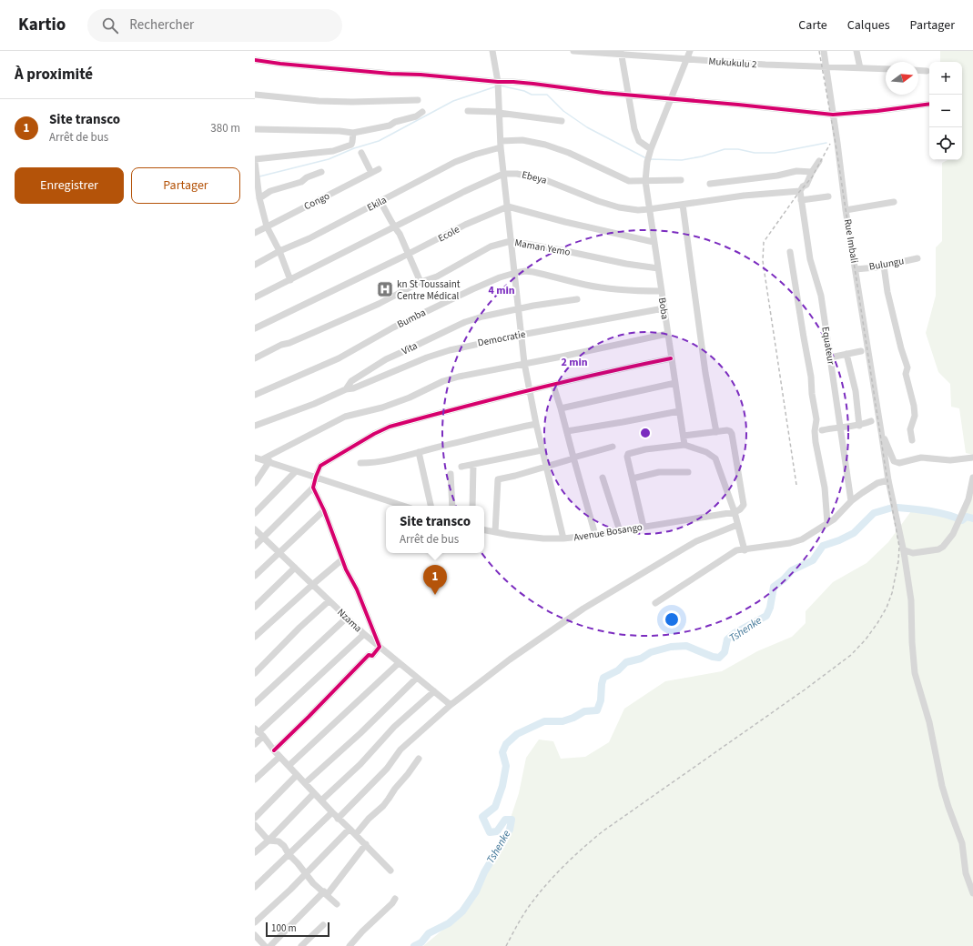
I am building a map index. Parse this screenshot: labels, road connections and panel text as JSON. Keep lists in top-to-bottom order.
{
  "streets": {
    "street": [
      "Mukukulu 2",
      "Ebeya",
      "Congo",
      "Ekila",
      "Ecole",
      "Rue Imbali",
      "Maman Yemo",
      "Bulungu",
      "Boba",
      "Bumba",
      "Democratie",
      "Equateur",
      "Vita",
      "Avenue Bosango",
      "Nzama"
    ]
  },
  "crossings": [
    ["Mukukulu 2", "Rue Imbali"],
    ["Mukukulu 2", "Boba"],
    ["Ebeya", "Boba"],
    ["Ebeya", "Equateur"],
    ["Ekila", "Boba"],
    ["Rue Imbali", "Bulungu"],
    ["Maman Yemo", "Boba"],
    ["Boba", "Bumba"],
    ["Boba", "Democratie"],
    ["Democratie", "Vita"]
  ],
  "water": ["Tshenke"],
  "places": {
    "hospital": ["kn St Toussaint Centre Médical"]
  },
  "scale_bar": "100 m",
  "north": "right",
  "page": {
    "header": "Kartio",
    "search": "Rechercher",
    "nav": ["Carte", "Calques", "Partager"],
    "heading": "À proximité",
    "map_buttons": ["+", "−"],
    "list": [
      {
        "mark": "1",
        "name": "Site transco",
        "note": "Arrêt de bus",
        "value": "380 m"
      }
    ],
    "buttons": ["Enregistrer", "Partager"],
    "popup": ["Site transco", "Arrêt de bus"],
    "pins": "1",
    "scale": "100 m"
  },
  "rings": ["4 min", "2 min"]
}
